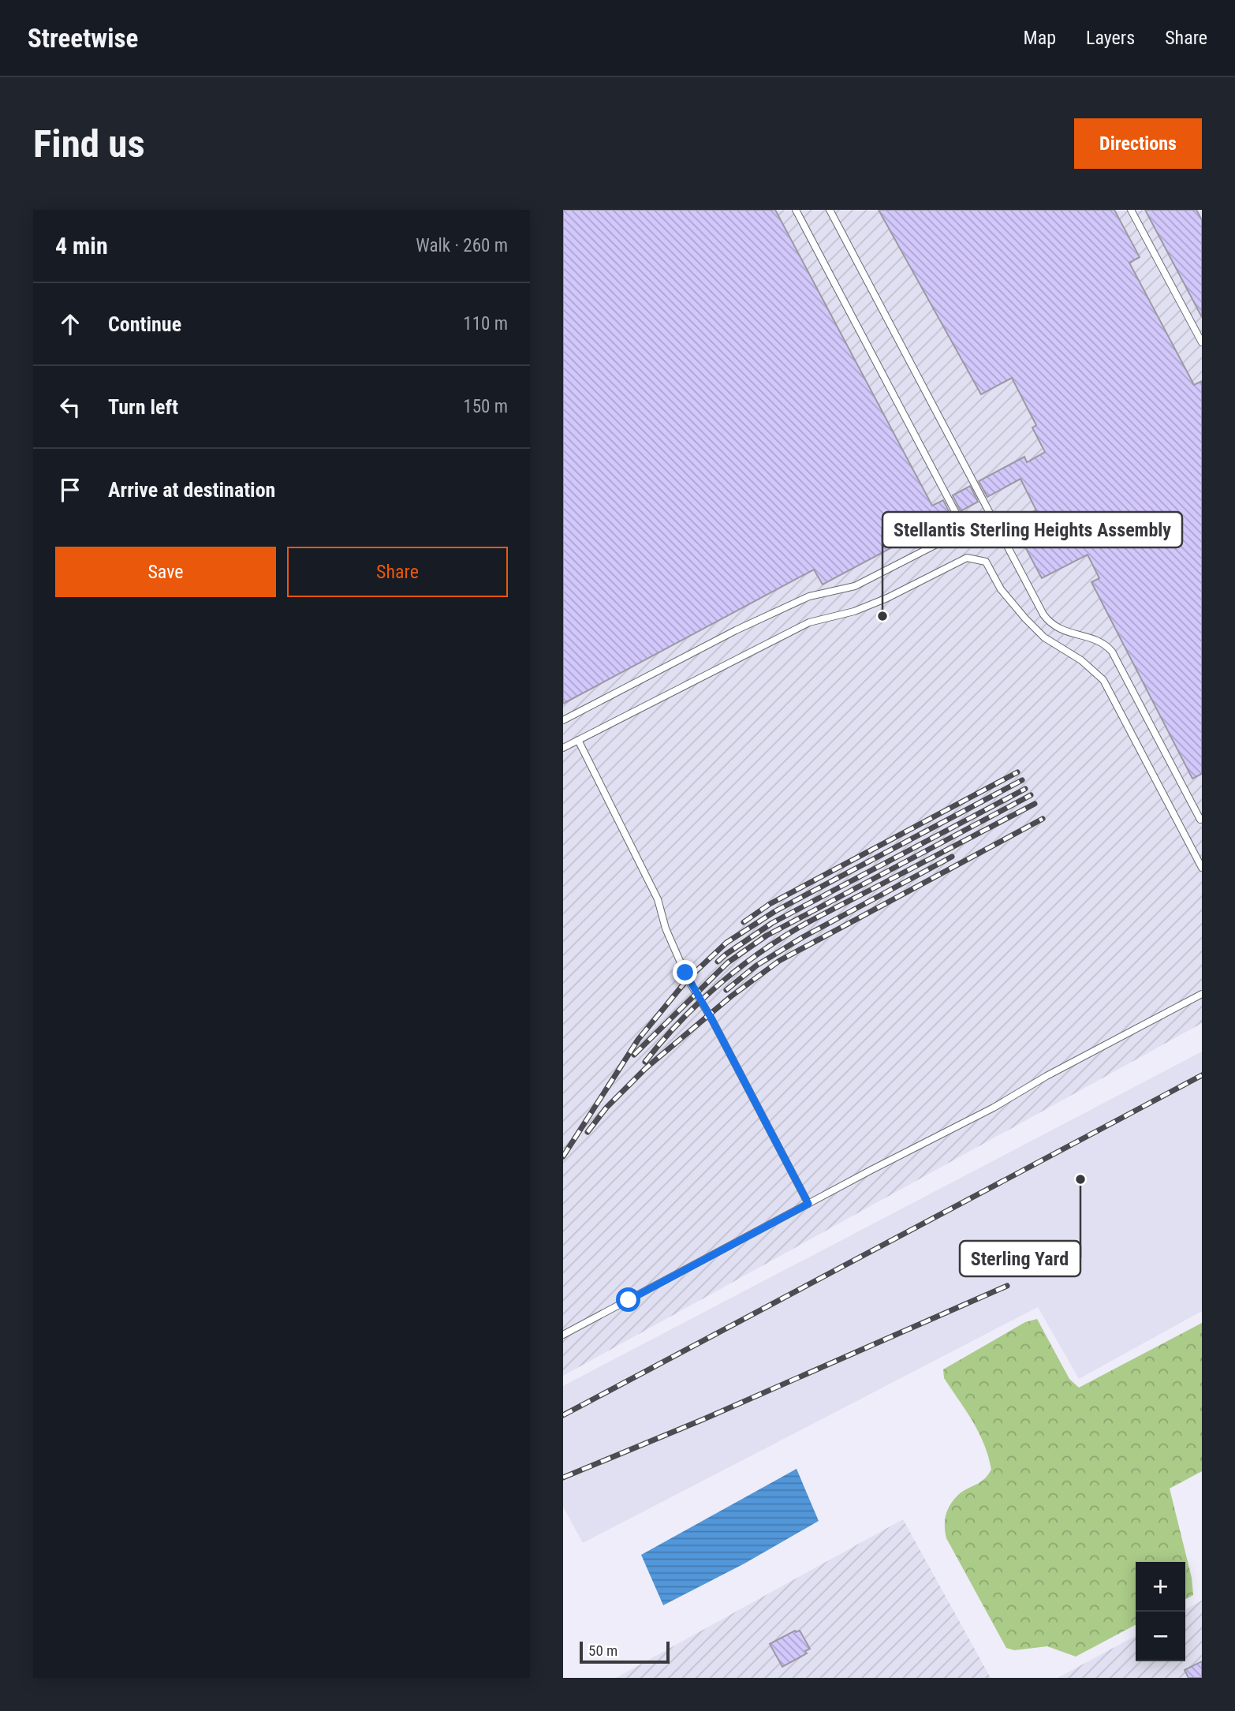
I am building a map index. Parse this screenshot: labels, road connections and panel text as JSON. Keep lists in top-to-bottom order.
{
  "places": ["Stellantis Sterling Heights Assembly", "Sterling Yard"],
  "scale_bar": "50 m",
  "page": {
    "header": "Streetwise",
    "nav": ["Map", "Layers", "Share"],
    "buttons": [
      "Directions",
      ["Save", "Share"]
    ],
    "title": "Find us",
    "heading": ["4 min", "Walk · 260 m"],
    "list": [
      ["Continue", "110 m"],
      ["Turn left", "150 m"],
      "Arrive at destination"
    ],
    "map_buttons": ["+", "−"],
    "scale": "50 m"
  }
}
